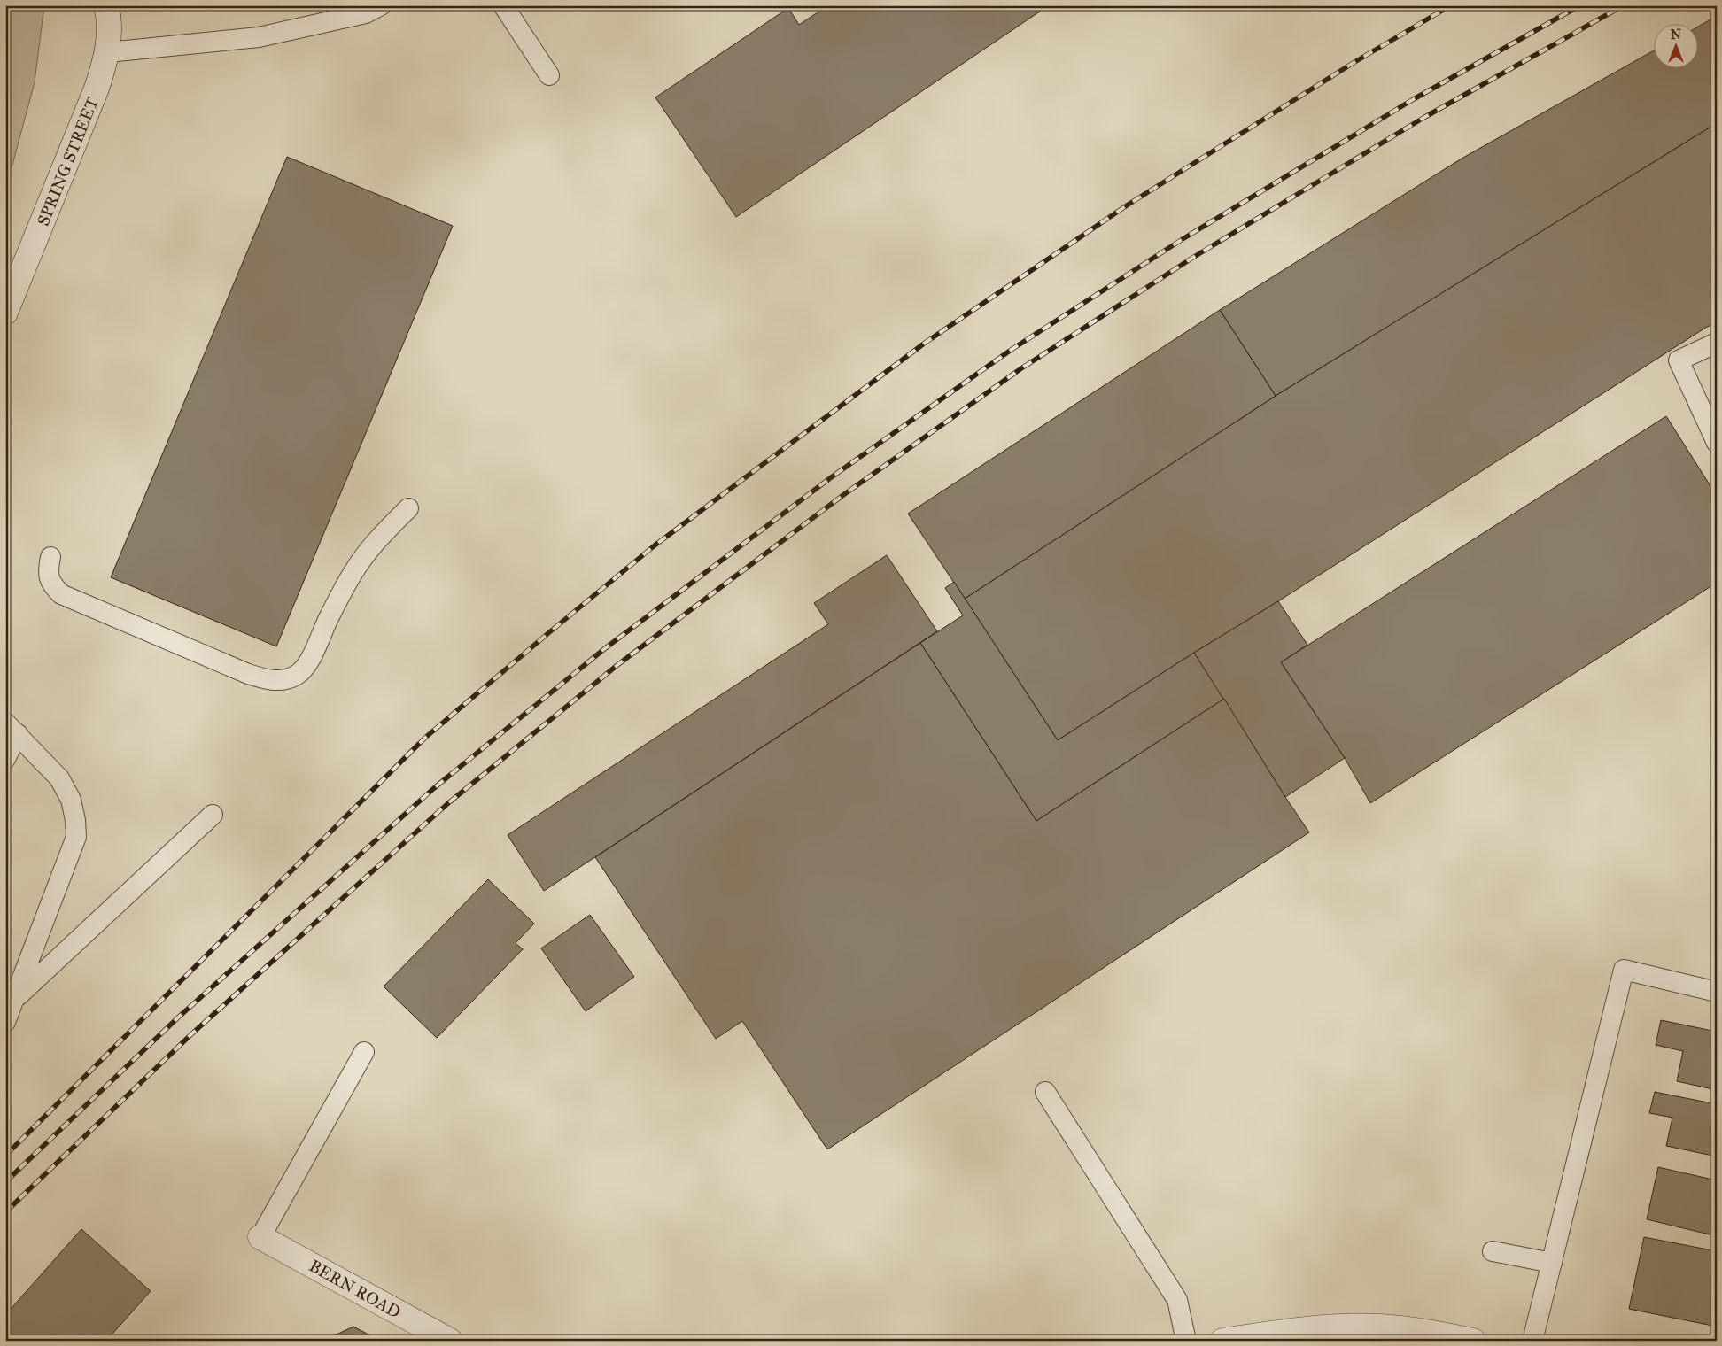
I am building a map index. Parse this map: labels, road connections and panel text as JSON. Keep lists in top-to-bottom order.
{
  "streets": {
    "street": ["SPRING STREET", "BERN ROAD"]
  },
  "north": "top"
}
